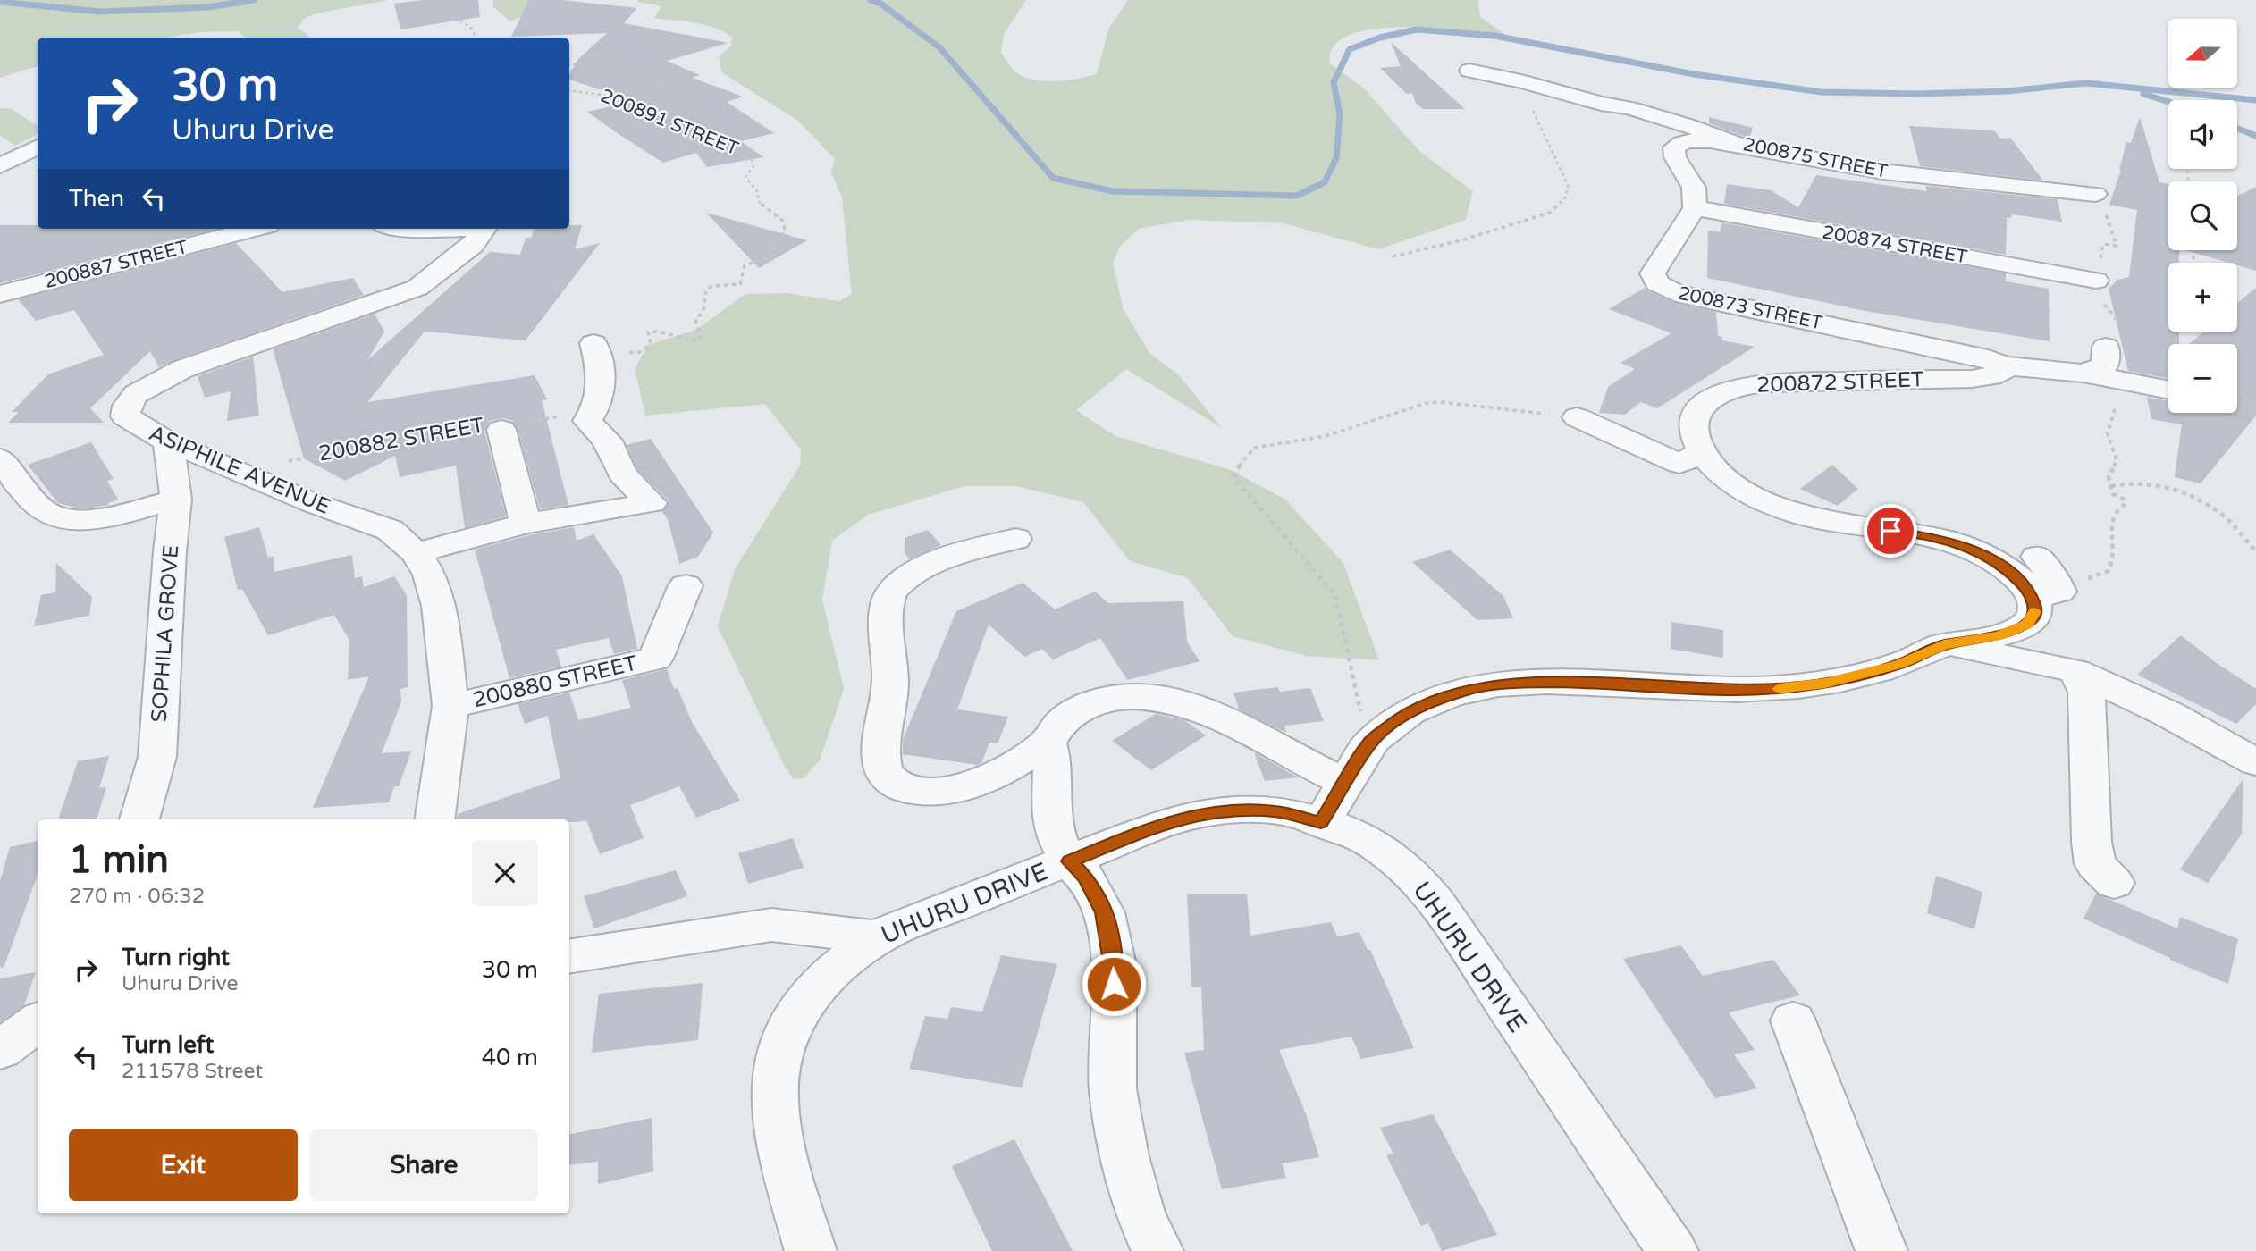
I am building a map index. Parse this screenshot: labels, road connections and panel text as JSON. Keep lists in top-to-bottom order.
{
  "streets": {
    "street": [
      "200875 STREET",
      "200874 STREET",
      "200887 STREET",
      "200873 STREET",
      "200872 STREET",
      "ASIPHILE AVENUE",
      "SOPHILA GROVE",
      "200880 STREET",
      "UHURU DRIVE"
    ],
    "path": ["200891 STREET", "200882 STREET"]
  },
  "crossings": [
    ["200874 STREET", "200873 STREET"],
    ["200873 STREET", "200872 STREET"],
    ["200882 STREET", "ASIPHILE AVENUE"],
    ["ASIPHILE AVENUE", "SOPHILA GROVE"],
    ["ASIPHILE AVENUE", "200880 STREET"]
  ],
  "north": "left",
  "page": {
    "map_buttons": ["+", "−"],
    "turn": ["30 m", "Uhuru Drive"],
    "then": "Then",
    "heading": ["1 min", "270 m · 06:32"],
    "list": [
      {
        "name": "Turn right",
        "note": "Uhuru Drive",
        "value": "30 m"
      },
      {
        "name": "Turn left",
        "note": "211578 Street",
        "value": "40 m"
      }
    ],
    "buttons": ["Exit", "Share"]
  }
}
